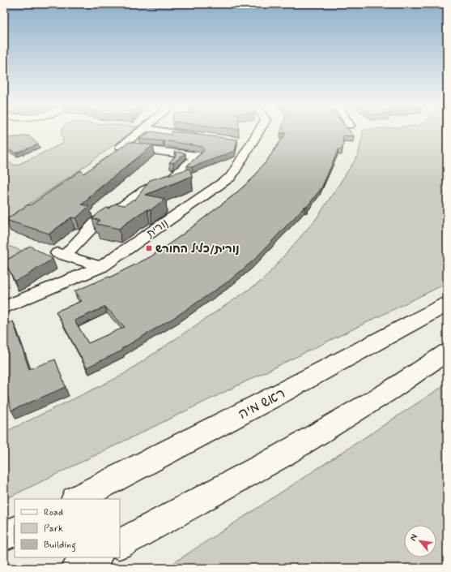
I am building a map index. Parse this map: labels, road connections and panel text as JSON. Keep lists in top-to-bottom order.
{
  "streets": {
    "street": ["נורית", "ראש מיה"]
  },
  "places": {
    "transit": ["נורית/כליל החורש"]
  },
  "legend": ["Road", "Park", "Building"],
  "north": "top left"
}
